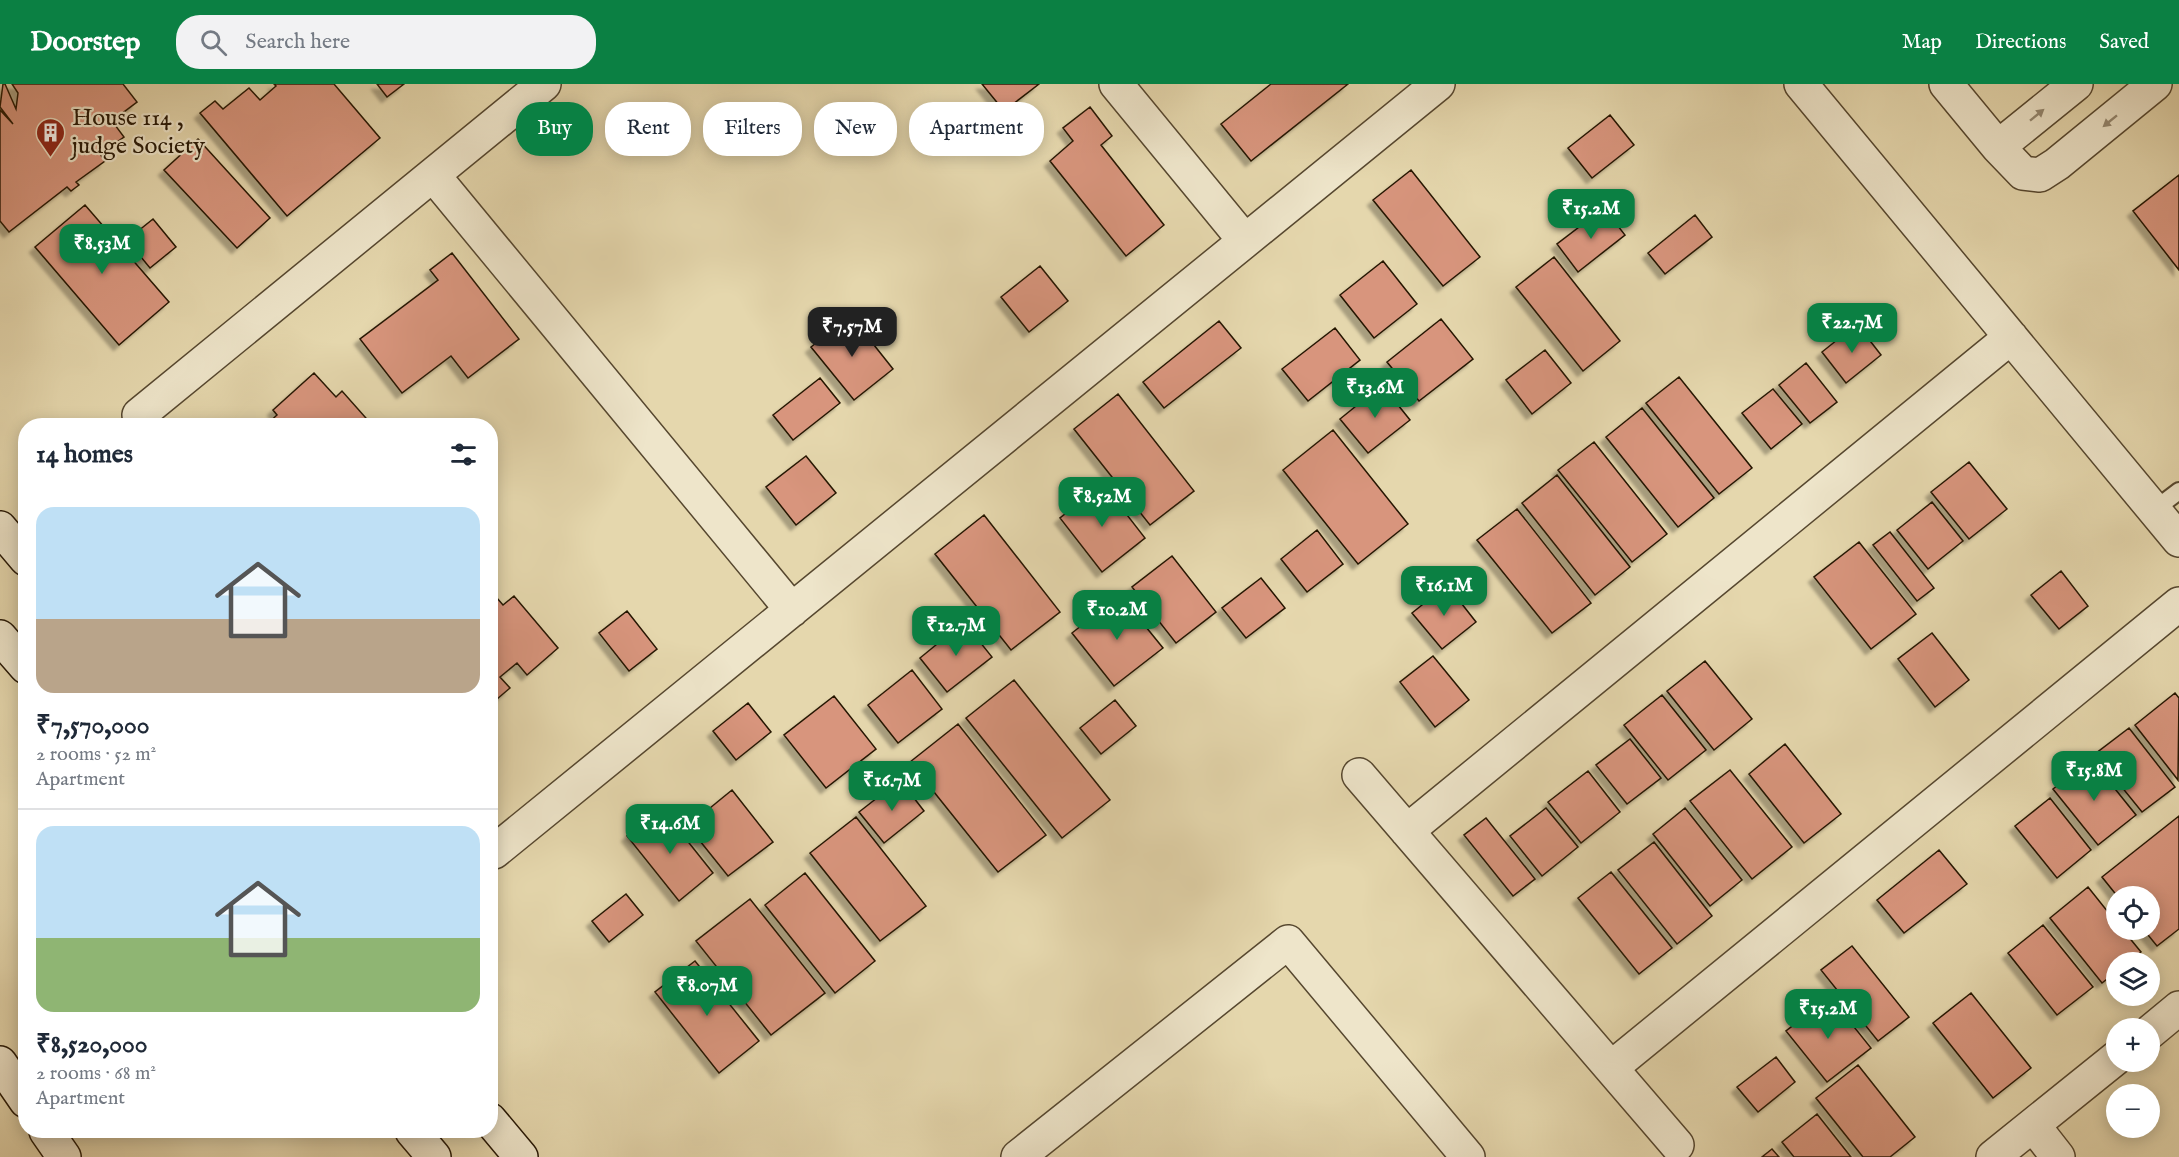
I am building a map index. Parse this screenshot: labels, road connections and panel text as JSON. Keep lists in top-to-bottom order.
{
  "places": {
    "building": ["House 114 , judge Society"]
  },
  "page": {
    "header": "Doorstep",
    "search": "Search here",
    "nav": ["Map", "Directions", "Saved"],
    "chip": [
      "Buy",
      "Rent",
      "Filters",
      "New",
      "Apartment"
    ],
    "price": [
      "₹15.2M",
      "₹8.53M",
      "₹22.7M",
      "₹7.57M",
      "₹13.6M",
      "₹8.52M",
      "₹16.1M",
      "₹10.2M",
      "₹12.7M",
      "₹15.8M",
      "₹16.7M",
      "₹14.6M",
      "₹8.07M",
      "₹15.2M"
    ],
    "heading": "14 homes",
    "list": [
      {
        "name": "₹7,570,000",
        "note": "2 rooms · 52 m² · Apartment"
      },
      {
        "name": "₹8,520,000",
        "note": "2 rooms · 68 m² · Apartment"
      }
    ],
    "map_buttons": ["+", "−"]
  }
}
